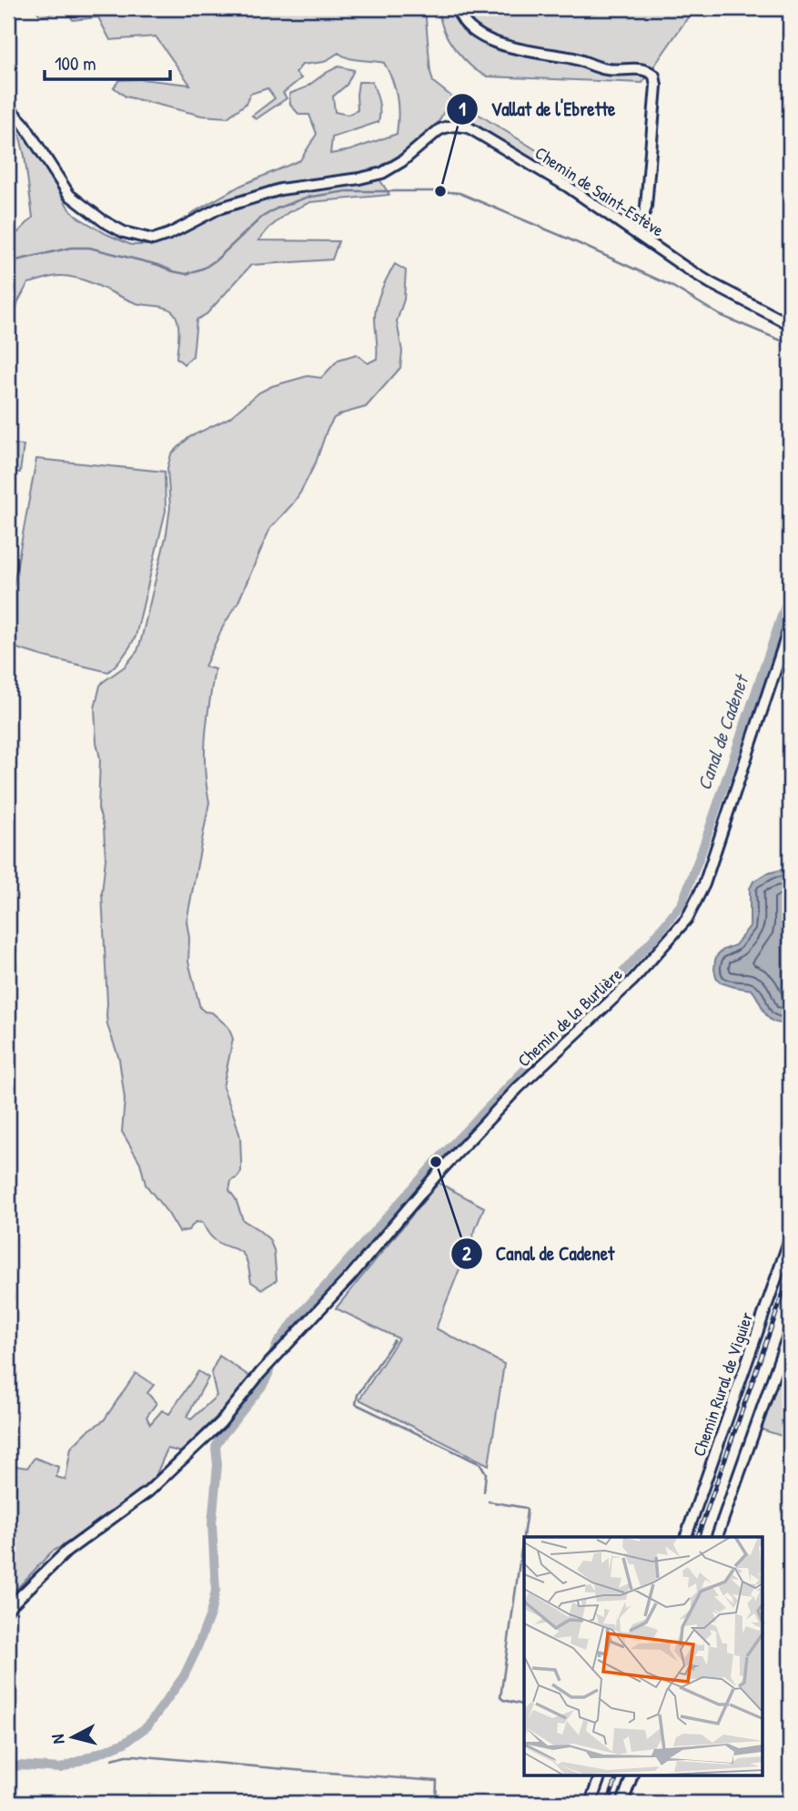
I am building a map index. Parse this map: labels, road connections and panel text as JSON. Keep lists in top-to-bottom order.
{
  "streets": {
    "street": ["Chemin de Saint-Estève", "Chemin de la Burlière", "Chemin Rural de Viguier"]
  },
  "water": ["Canal de Cadenet"],
  "places": ["Vallat de l'Ebrette", "Canal de Cadenet"],
  "scale_bar": "100 m",
  "north": "left"
}
